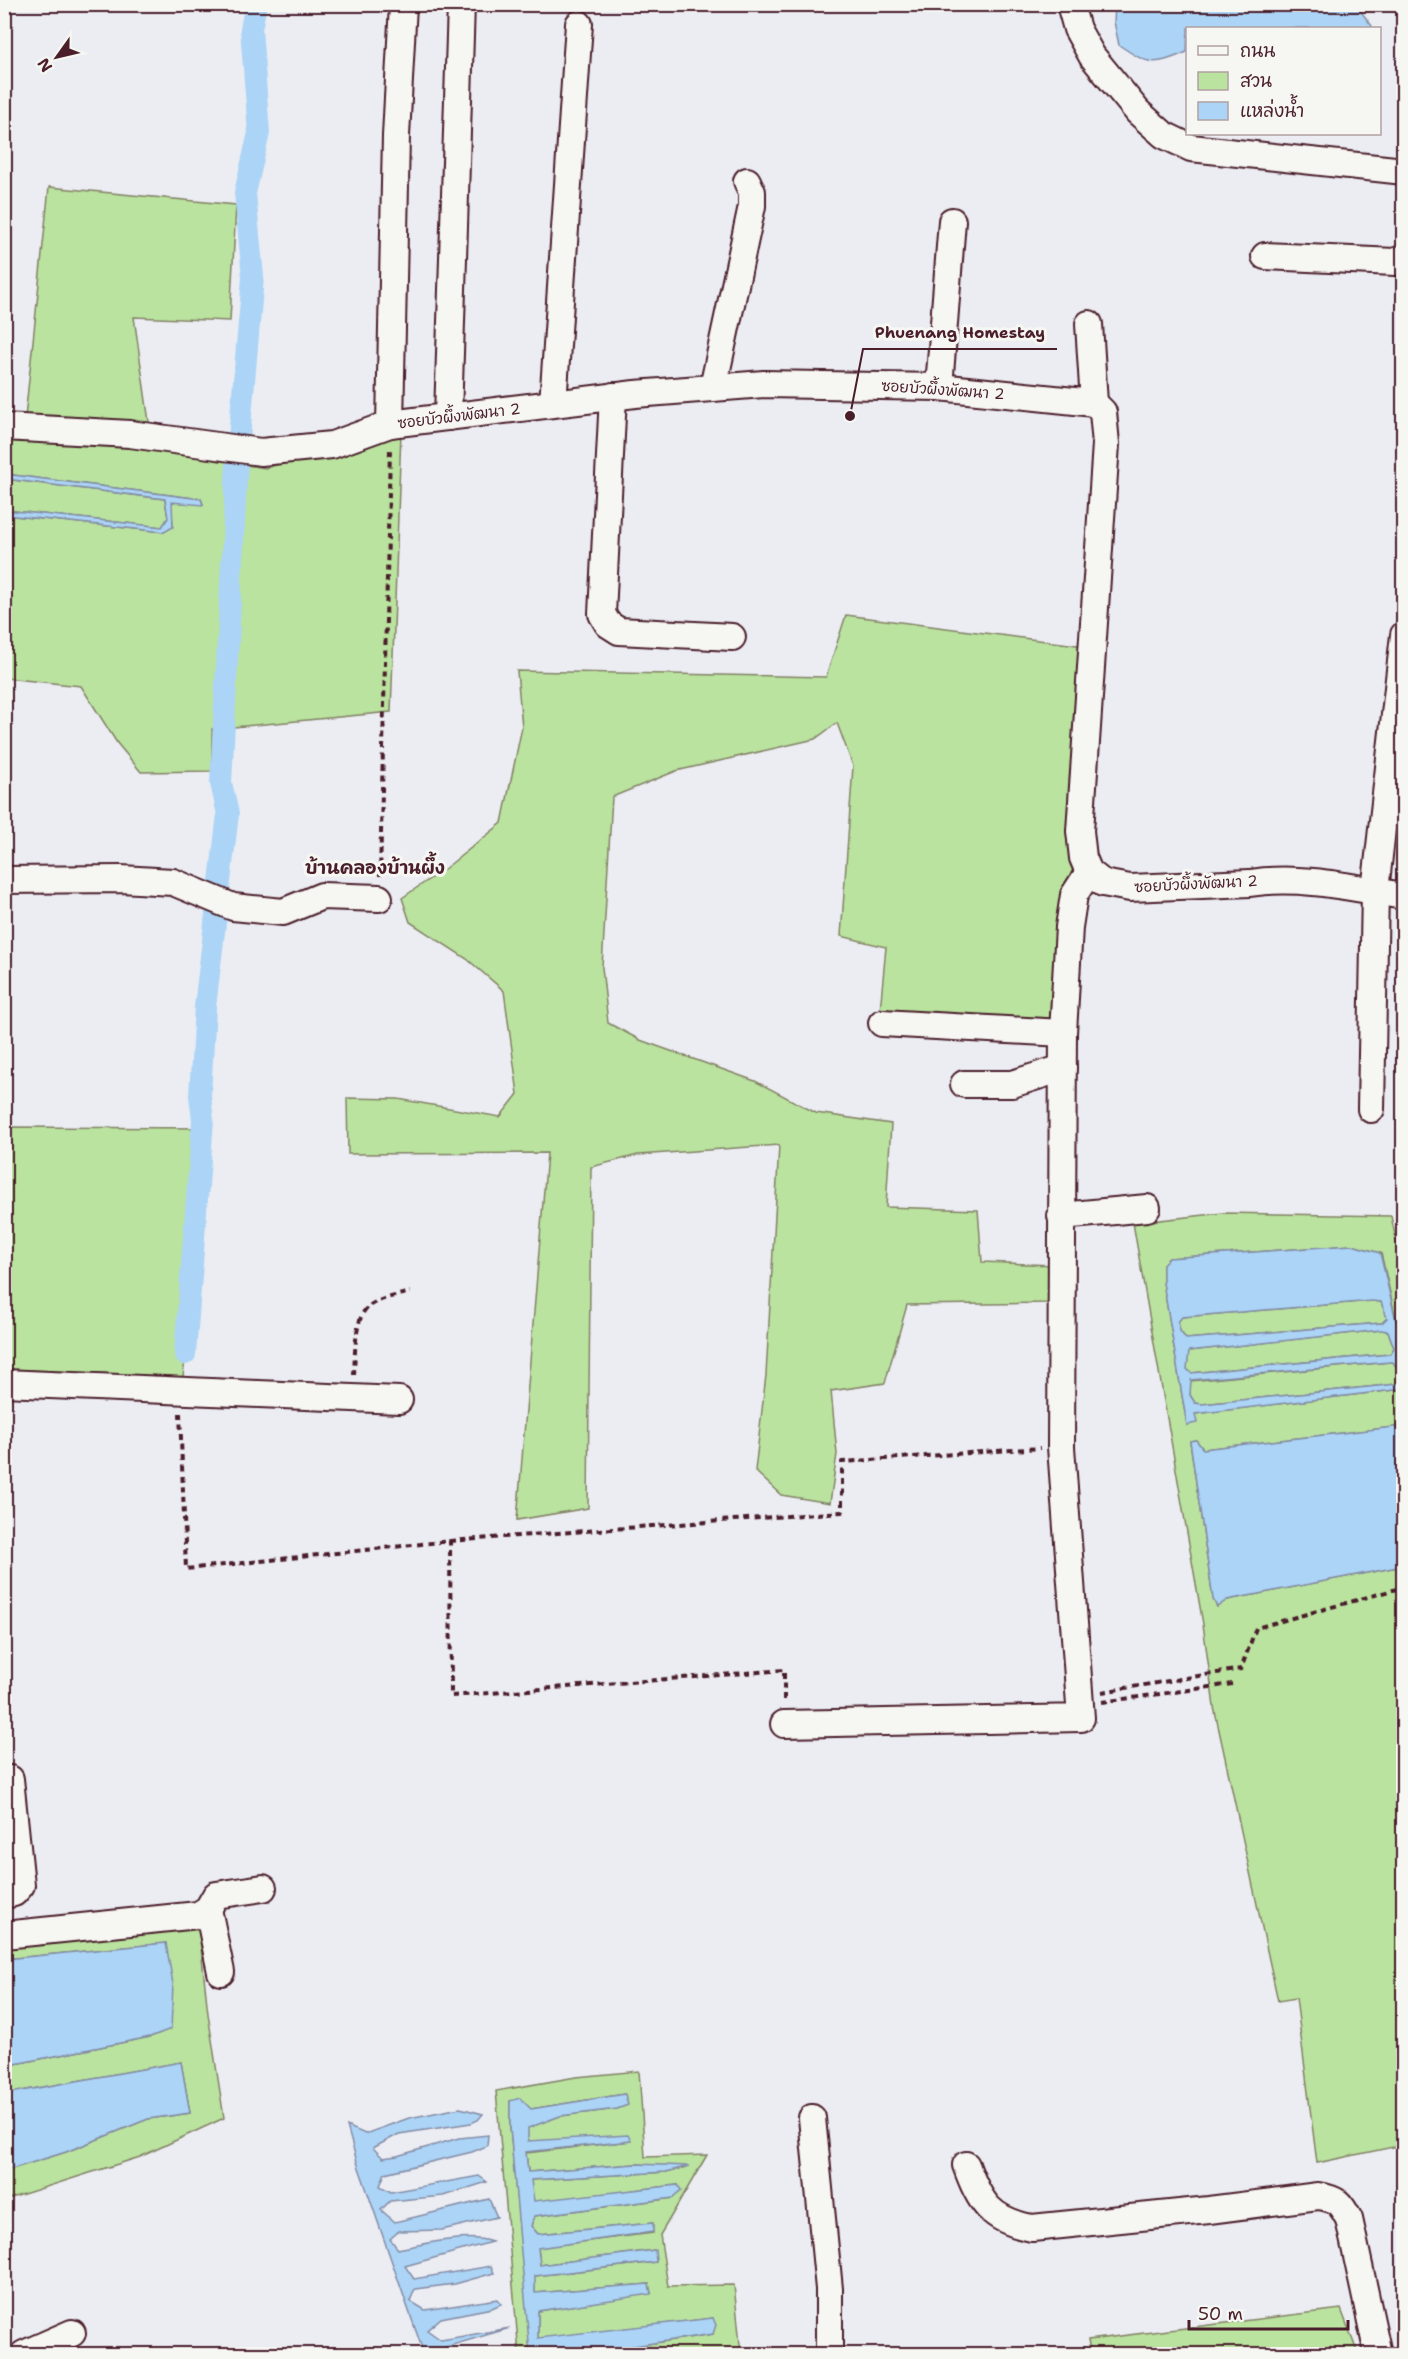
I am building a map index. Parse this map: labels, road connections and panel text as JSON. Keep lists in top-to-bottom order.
{
  "streets": {
    "street": ["ซอยบัวผึ้งพัฒนา 2"]
  },
  "districts": ["บ้านคลองบ้านผึ้ง"],
  "places": ["Phuenang Homestay"],
  "legend": ["ถนน", "สวน", "แหล่งน้ำ"],
  "scale_bar": "50 m",
  "north": "bottom left"
}
